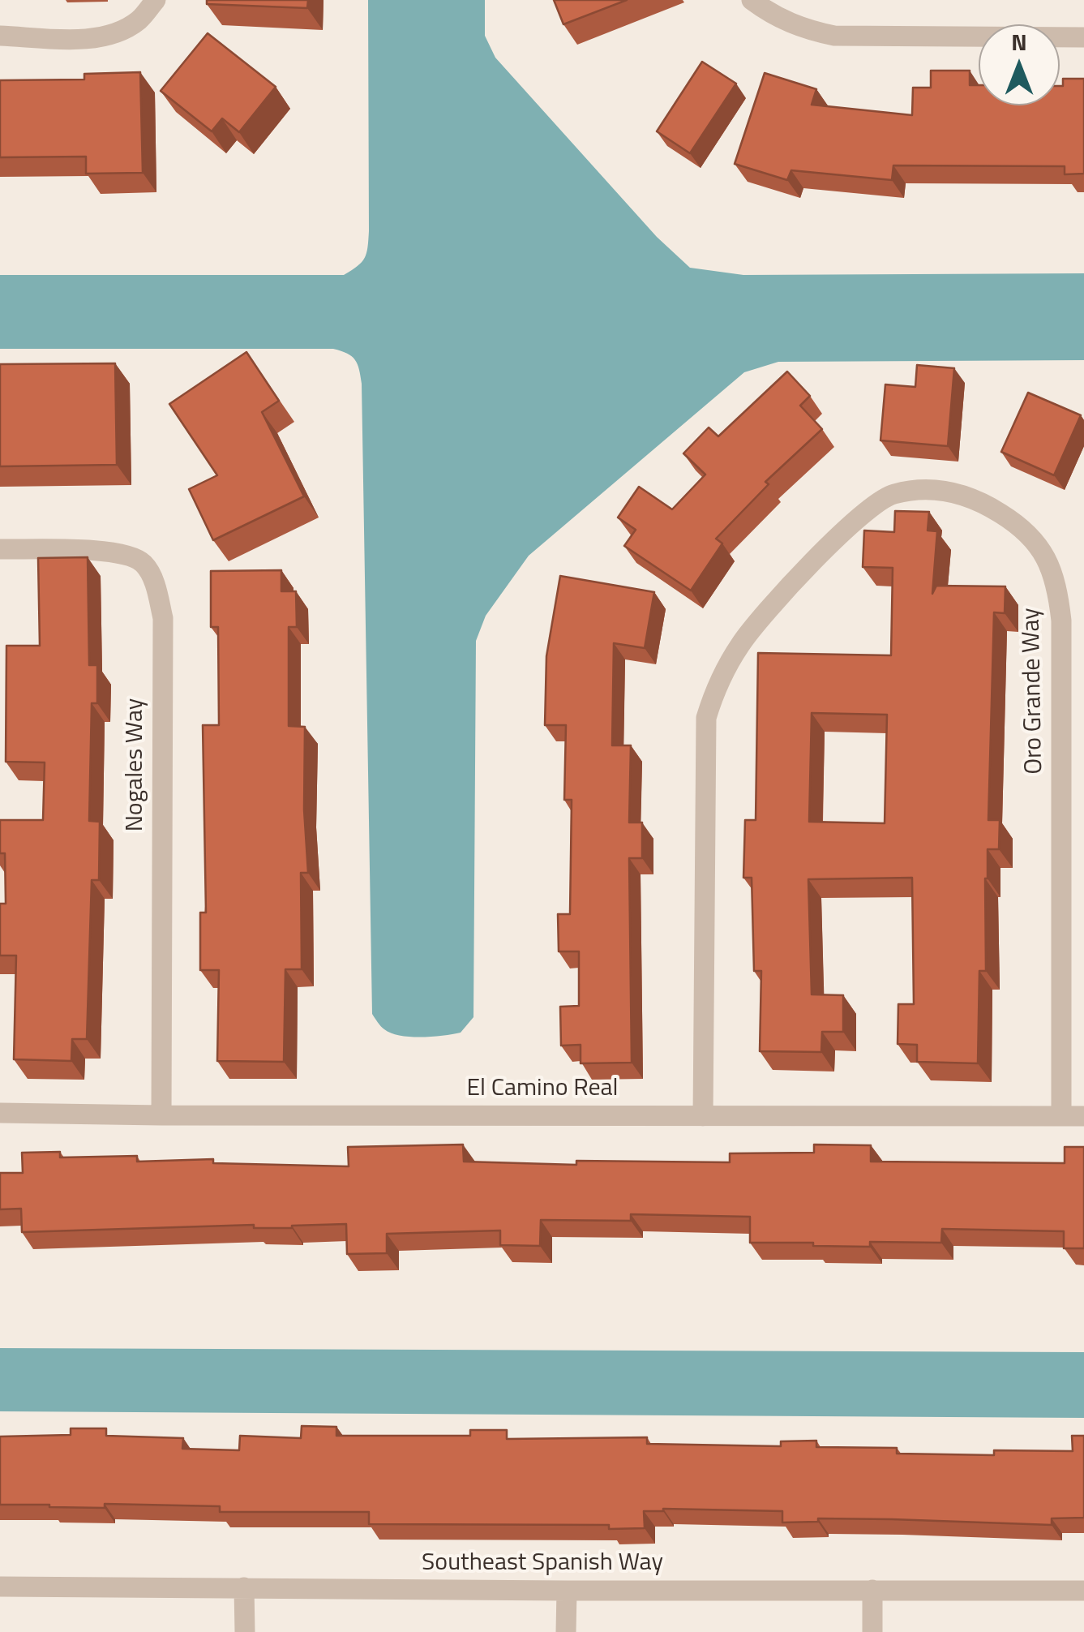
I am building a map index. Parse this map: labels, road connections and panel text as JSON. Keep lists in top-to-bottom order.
{
  "streets": {
    "street": [
      "Oro Grande Way",
      "Nogales Way",
      "El Camino Real",
      "Southeast Spanish Way"
    ]
  },
  "crossings": [
    ["Oro Grande Way", "El Camino Real"],
    ["Nogales Way", "El Camino Real"]
  ],
  "north": "top"
}
